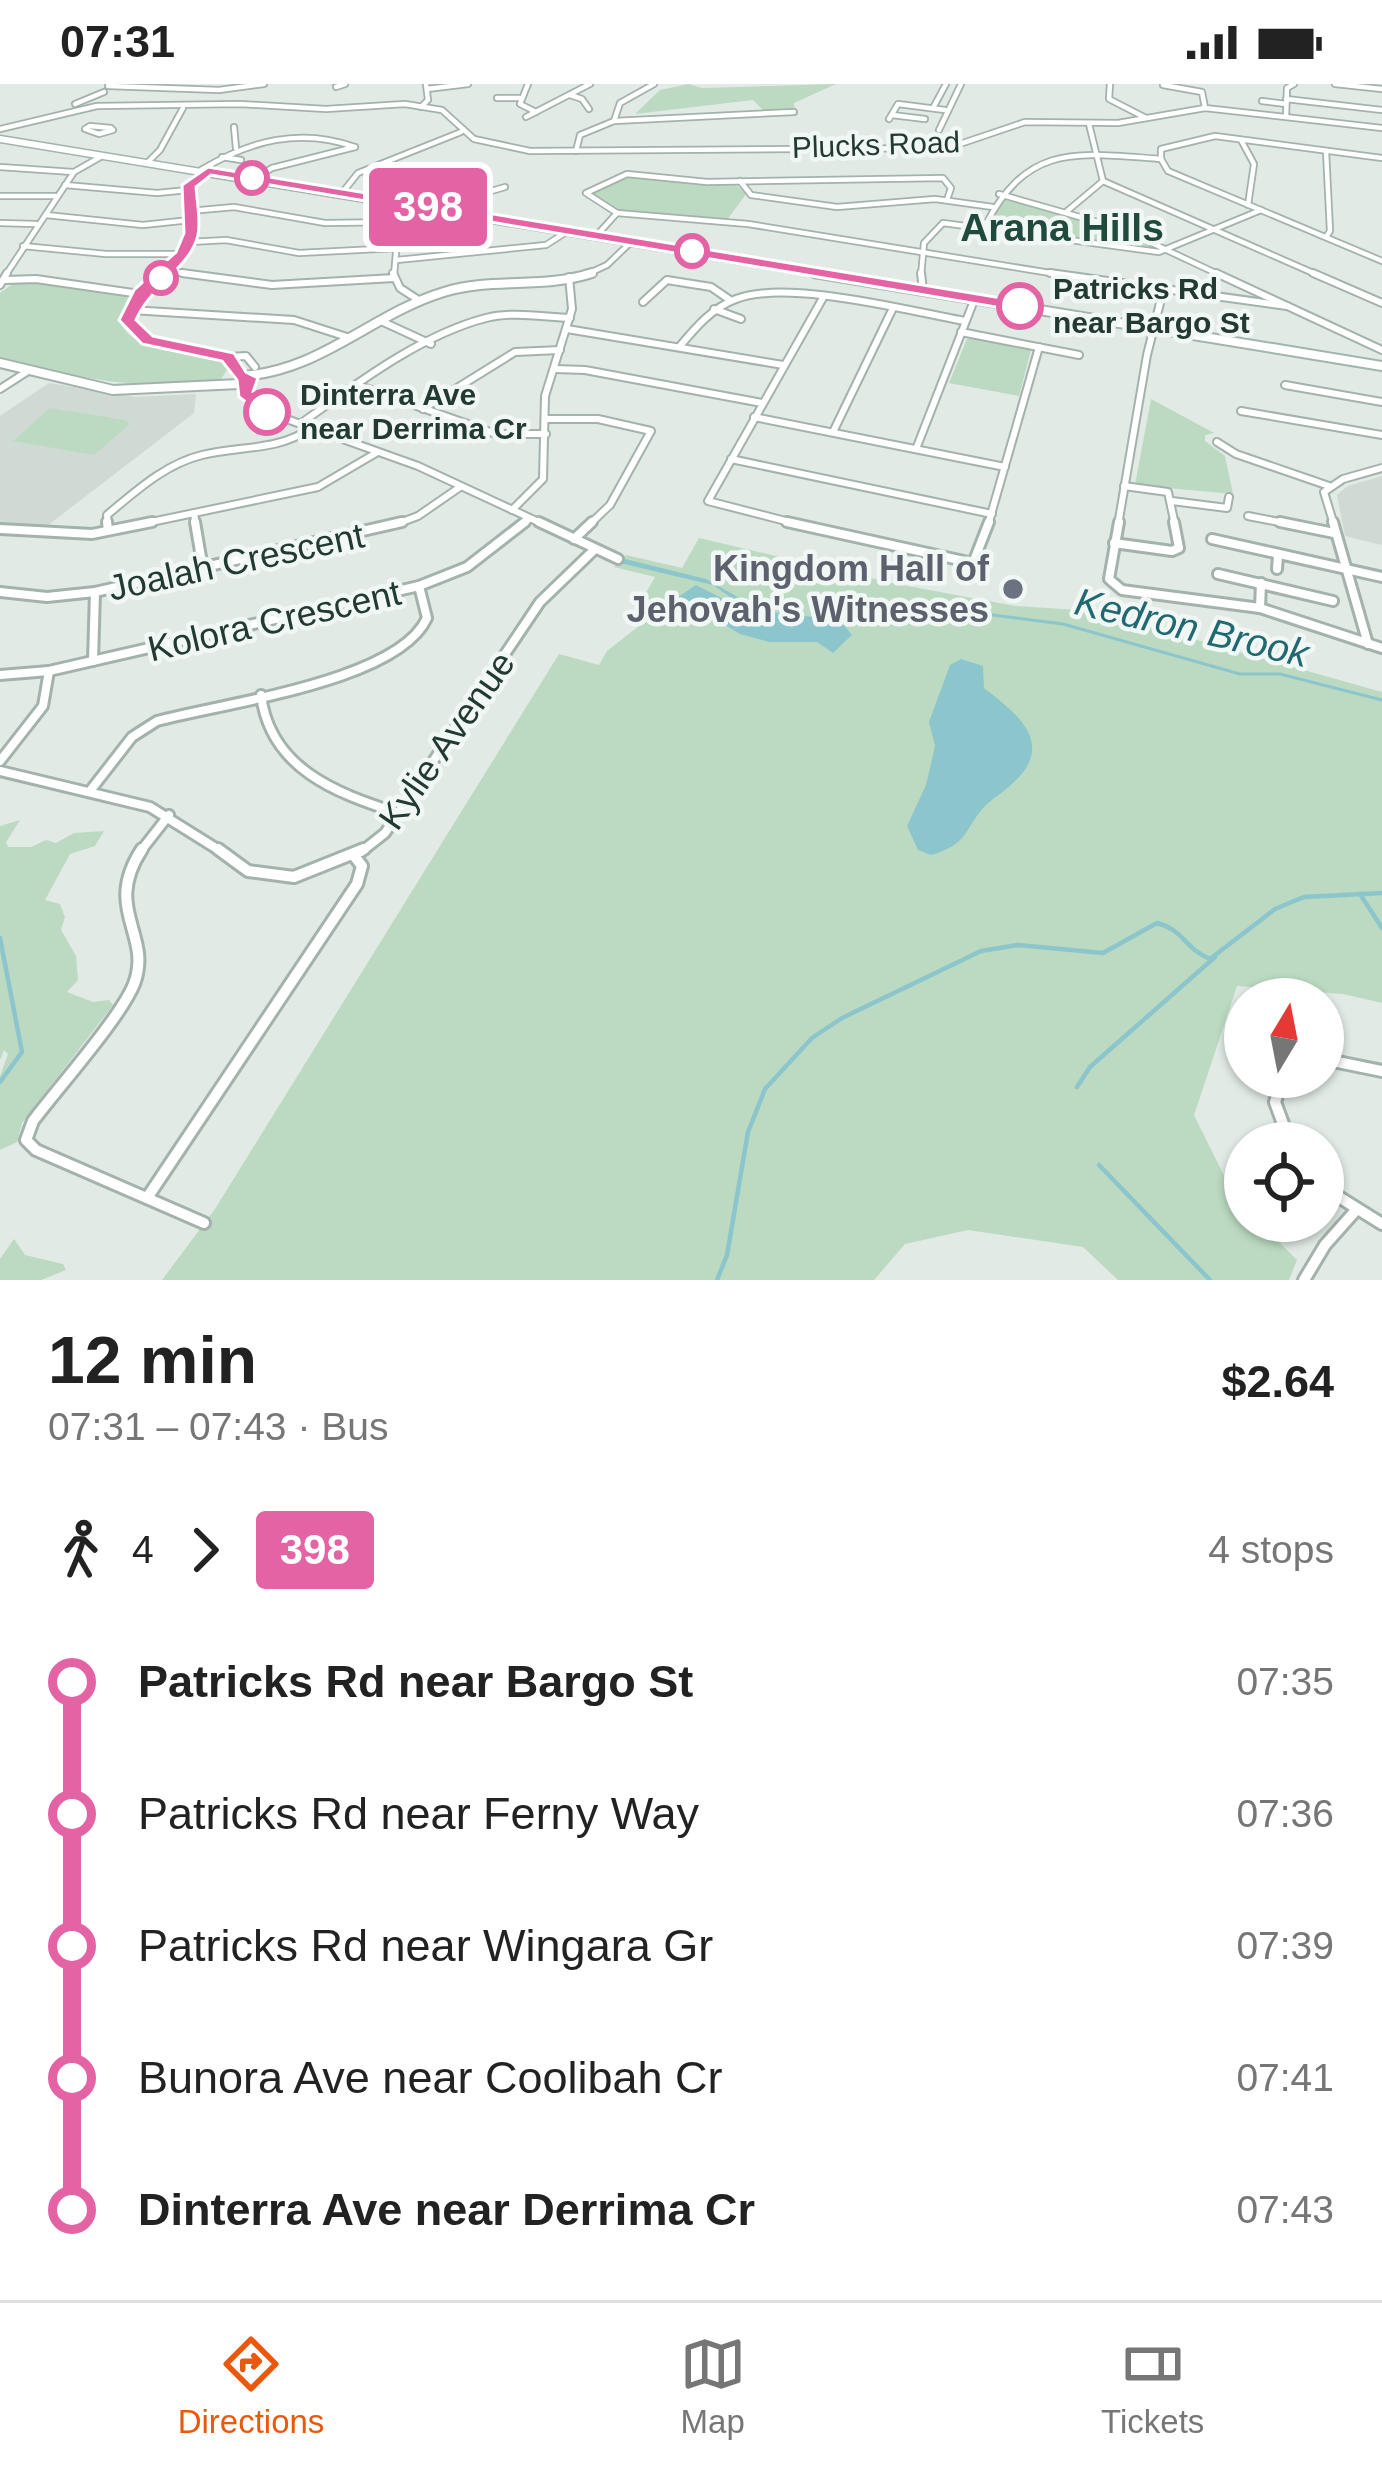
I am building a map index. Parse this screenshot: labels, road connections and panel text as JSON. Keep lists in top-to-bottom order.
{
  "streets": {
    "street": [
      "Plucks Road",
      "Joalah Crescent",
      "Kolora Crescent",
      "Kylie Avenue"
    ]
  },
  "districts": ["Arana Hills"],
  "water": ["Kedron Brook"],
  "places": ["Patricks Rd near Bargo St", "Dinterra Ave near Derrima Cr", "Kingdom Hall of Jehovah's Witnesses"],
  "lines": ["bus line 398"],
  "north": "top",
  "page": {
    "status": "07:31",
    "on_map": "398",
    "heading": ["12 min", "07:31 – 07:43 · Bus", "$2.64"],
    "legs": ["4", "398", "4 stops"],
    "list": [
      {
        "name": "Patricks Rd near Bargo St",
        "value": "07:35"
      },
      {
        "name": "Patricks Rd near Ferny Way",
        "value": "07:36"
      },
      {
        "name": "Patricks Rd near Wingara Gr",
        "value": "07:39"
      },
      {
        "name": "Bunora Ave near Coolibah Cr",
        "value": "07:41"
      },
      {
        "name": "Dinterra Ave near Derrima Cr",
        "value": "07:43"
      }
    ],
    "tabs": ["Directions", "Map", "Tickets"]
  }
}
